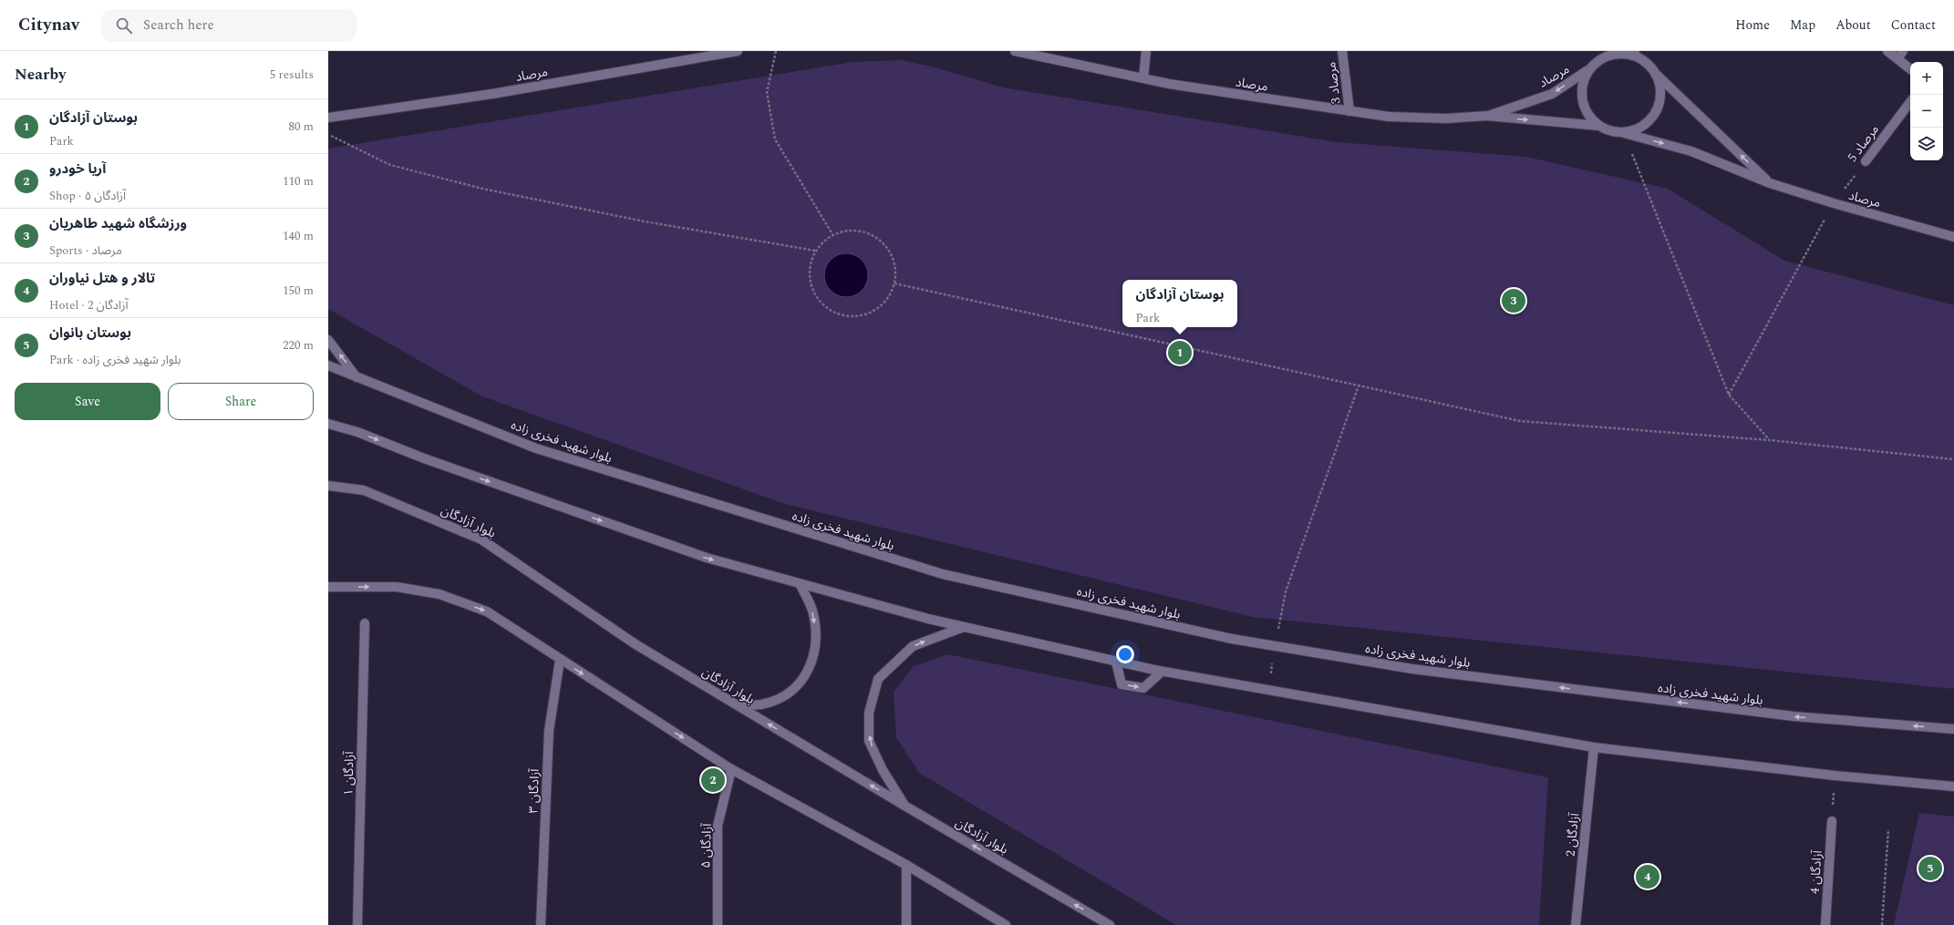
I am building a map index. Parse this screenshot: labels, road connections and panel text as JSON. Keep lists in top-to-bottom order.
{
  "streets": {
    "main road": [
      "مرصاد",
      "مرصاد 3",
      "مرصاد 5",
      "بلوار شهید فخری زاده",
      "بلوار آزادگان",
      "آزادگان ۱",
      "آزادگان ۳",
      "آزادگان 2",
      "آزادگان ۵",
      "آزادگان 4"
    ]
  },
  "crossings": [
    ["مرصاد", "مرصاد 3"],
    ["مرصاد", "مرصاد 5"]
  ],
  "page": {
    "header": "Citynav",
    "search": "Search here",
    "nav": [
      "Home",
      "Map",
      "About",
      "Contact"
    ],
    "heading": ["Nearby", "5 results"],
    "map_buttons": ["+", "−"],
    "list": [
      {
        "mark": "1",
        "name": "بوستان آزادگان",
        "note": "Park",
        "value": "80 m"
      },
      {
        "mark": "2",
        "name": "آریا خودرو",
        "note": "Shop · آزادگان ۵",
        "value": "110 m"
      },
      {
        "mark": "3",
        "name": "ورزشگاه شهید طاهریان",
        "note": "Sports · مرصاد",
        "value": "140 m"
      },
      {
        "mark": "4",
        "name": "تالار و هتل نیاوران",
        "note": "Hotel · آزادگان 2",
        "value": "150 m"
      },
      {
        "mark": "5",
        "name": "بوستان بانوان",
        "note": "Park · بلوار شهید فخری زاده",
        "value": "220 m"
      }
    ],
    "popup": ["بوستان آزادگان", "Park"],
    "pins": [
      "3",
      "1",
      "2",
      "5",
      "4"
    ],
    "buttons": ["Save", "Share"]
  }
}
